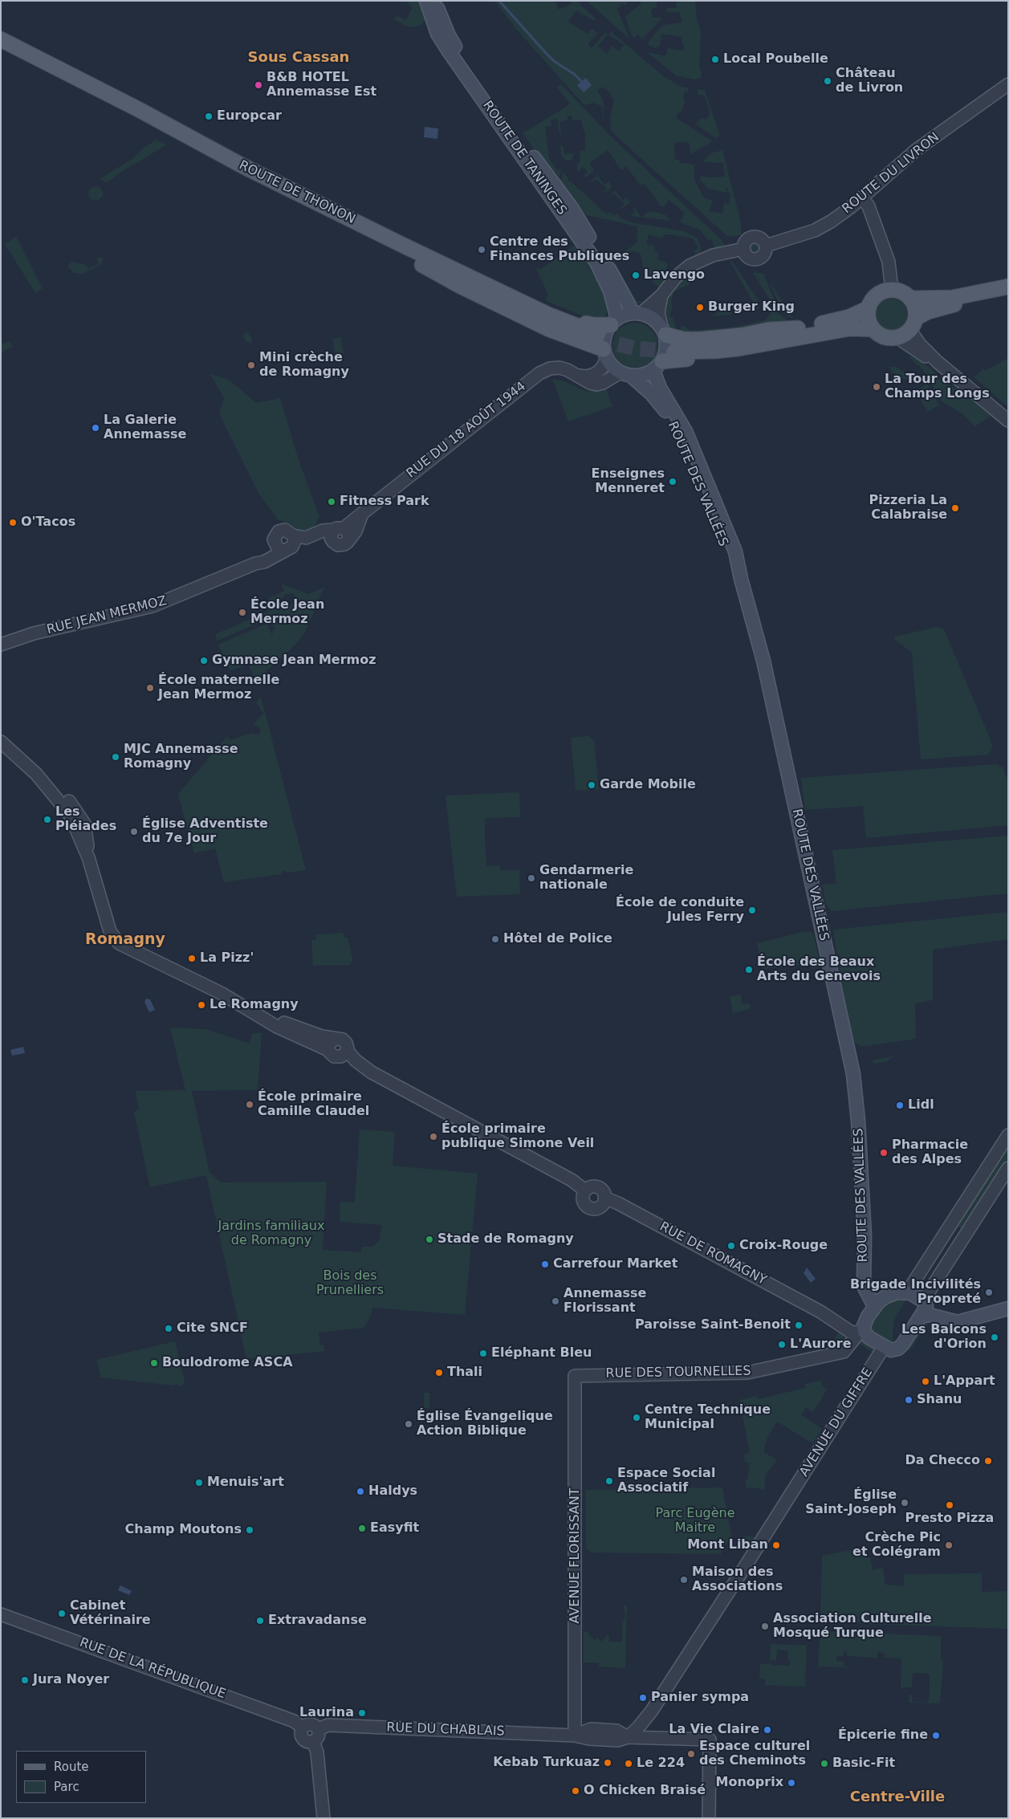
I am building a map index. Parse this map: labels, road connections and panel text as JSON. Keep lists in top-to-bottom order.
{
  "streets": {
    "main road": ["ROUTE DE TANINGES", "ROUTE DE THONON", "ROUTE DES VALLÉES"],
    "street": [
      "ROUTE DU LIVRON",
      "RUE DU 18 AOÛT 1944",
      "RUE JEAN MERMOZ",
      "RUE DE ROMAGNY",
      "RUE DES TOURNELLES",
      "AVENUE DU GIFFRE",
      "AVENUE FLORISSANT",
      "RUE DE LA RÉPUBLIQUE",
      "RUE DU CHABLAIS"
    ]
  },
  "crossings": [
    ["ROUTE DE TANINGES", "ROUTE DE THONON"],
    ["ROUTE DE TANINGES", "RUE DU 18 AOÛT 1944"],
    ["ROUTE DE TANINGES", "ROUTE DES VALLÉES"],
    ["ROUTE DE THONON", "RUE DU 18 AOÛT 1944"],
    ["ROUTE DE THONON", "ROUTE DES VALLÉES"],
    ["RUE DU 18 AOÛT 1944", "ROUTE DES VALLÉES"],
    ["RUE DU 18 AOÛT 1944", "RUE JEAN MERMOZ"],
    ["ROUTE DES VALLÉES", "RUE DE ROMAGNY"],
    ["ROUTE DES VALLÉES", "RUE DES TOURNELLES"],
    ["ROUTE DES VALLÉES", "AVENUE DU GIFFRE"],
    ["RUE DE ROMAGNY", "RUE DES TOURNELLES"],
    ["RUE DE ROMAGNY", "AVENUE DU GIFFRE"],
    ["RUE DES TOURNELLES", "AVENUE DU GIFFRE"],
    ["RUE DES TOURNELLES", "AVENUE FLORISSANT"],
    ["AVENUE DU GIFFRE", "RUE DU CHABLAIS"],
    ["AVENUE FLORISSANT", "RUE DU CHABLAIS"],
    ["RUE DE LA RÉPUBLIQUE", "RUE DU CHABLAIS"]
  ],
  "districts": ["Sous Cassan", "Romagny", "Centre-Ville"],
  "parks": ["Jardins familiaux de Romagny", "Bois des Prunelliers", "Parc Eugène Maitre"],
  "places": [
    "Local Poubelle",
    "Château de Livron",
    "B&B HOTEL Annemasse Est",
    "Europcar",
    "Centre des Finances Publiques",
    "Lavengo",
    "Burger King",
    "Mini crèche de Romagny",
    "La Tour des Champs Longs",
    "La Galerie Annemasse",
    "Enseignes Menneret",
    "Fitness Park",
    "Pizzeria La Calabraise",
    "O'Tacos",
    "École Jean Mermoz",
    "Gymnase Jean Mermoz",
    "École maternelle Jean Mermoz",
    "MJC Annemasse Romagny",
    "Garde Mobile",
    "Les Pléiades",
    "Église Adventiste du 7e Jour",
    "Gendarmerie nationale",
    "École de conduite Jules Ferry",
    "Hôtel de Police",
    "La Pizz'",
    "École des Beaux Arts du Genevois",
    "Le Romagny",
    "École primaire Camille Claudel",
    "Lidl",
    "École primaire publique Simone Veil",
    "Pharmacie des Alpes",
    "Stade de Romagny",
    "Croix-Rouge",
    "Carrefour Market",
    "Brigade Incivilités Propreté",
    "Annemasse Florissant",
    "Paroisse Saint-Benoit",
    "Cite SNCF",
    "Les Balcons d'Orion",
    "L'Aurore",
    "Eléphant Bleu",
    "Boulodrome ASCA",
    "Thali",
    "L'Appart",
    "Shanu",
    "Centre Technique Municipal",
    "Église Évangelique Action Biblique",
    "Da Checco",
    "Espace Social Associatif",
    "Menuis'art",
    "Haldys",
    "Église Saint-Joseph",
    "Presto Pizza",
    "Easyfit",
    "Champ Moutons",
    "Mont Liban",
    "Crèche Pic et Colégram",
    "Maison des Associations",
    "Cabinet Vétérinaire",
    "Extravadanse",
    "Association Culturelle Mosqué Turque",
    "Jura Noyer",
    "Panier sympa",
    "Laurina",
    "La Vie Claire",
    "Épicerie fine",
    "Espace culturel des Cheminots",
    "Kebab Turkuaz",
    "Le 224",
    "Basic-Fit",
    "Monoprix",
    "O Chicken Braisé"
  ],
  "legend": ["Route", "Parc"]
}
